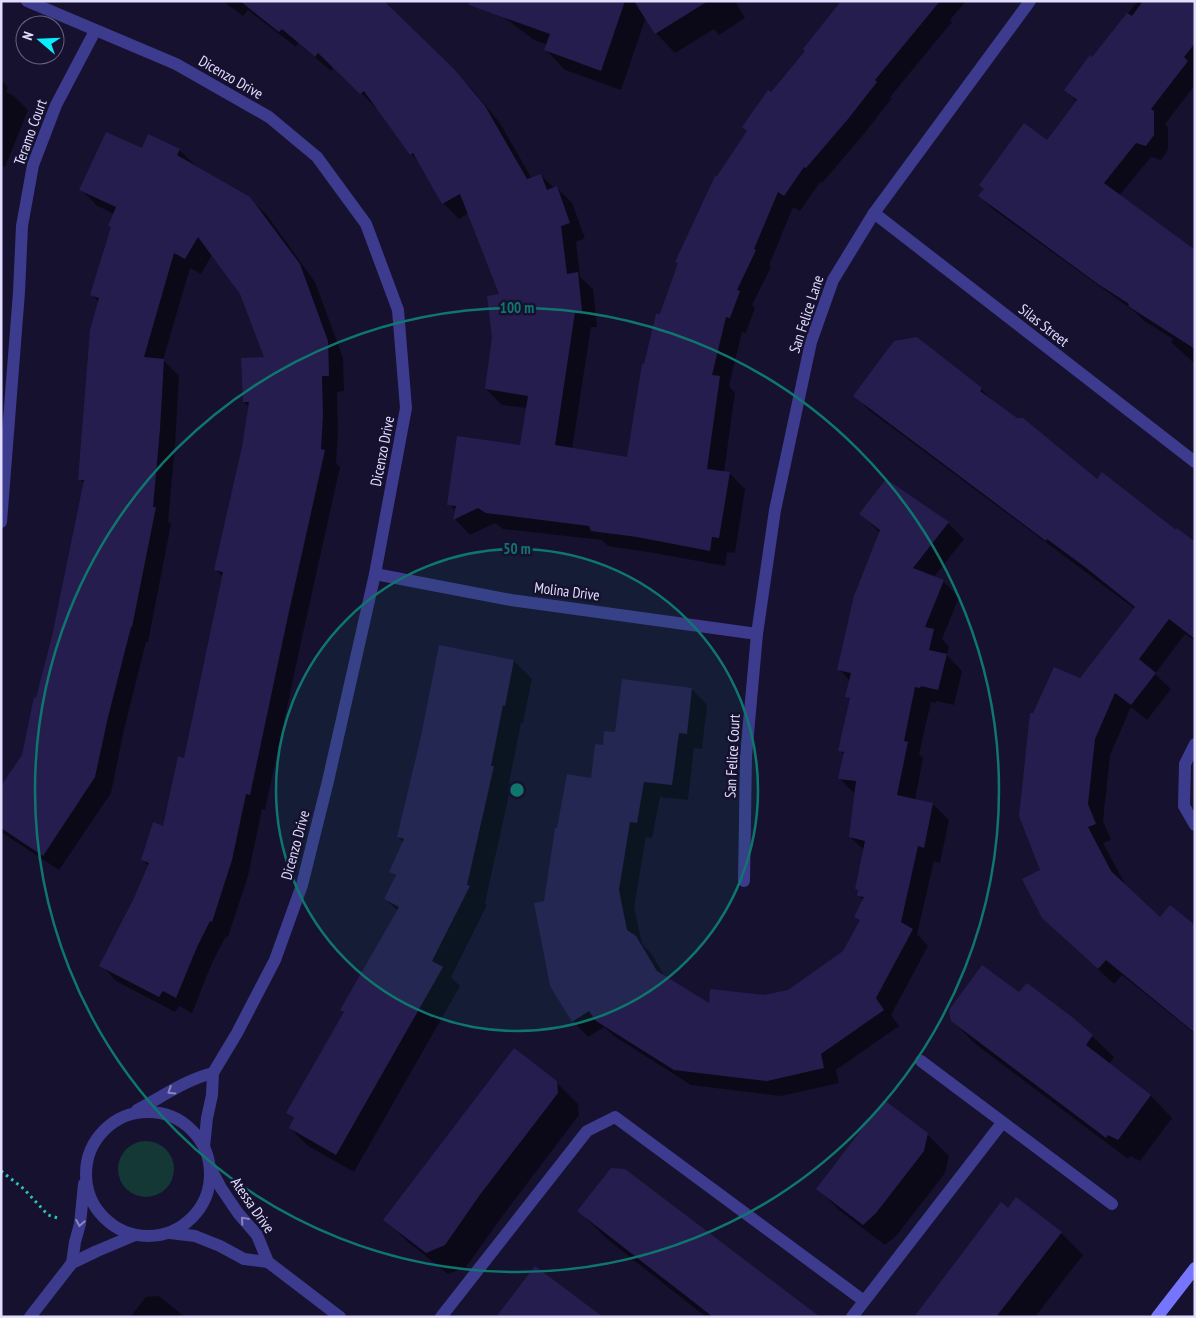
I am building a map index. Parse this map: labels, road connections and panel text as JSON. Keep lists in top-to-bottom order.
{
  "streets": {
    "street": [
      "Dicenzo Drive",
      "Teramo Court",
      "San Felice Lane",
      "Silas Street",
      "Molina Drive",
      "San Felice Court",
      "Atessa Drive"
    ]
  },
  "crossings": [
    ["Dicenzo Drive", "Teramo Court"],
    ["Dicenzo Drive", "Molina Drive"],
    ["Dicenzo Drive", "Atessa Drive"],
    ["San Felice Lane", "Silas Street"],
    ["San Felice Lane", "Molina Drive"],
    ["San Felice Lane", "San Felice Court"],
    ["Molina Drive", "San Felice Court"]
  ],
  "one_way": ["Atessa Drive"],
  "north": "left",
  "rings": ["100 m", "50 m"]
}
